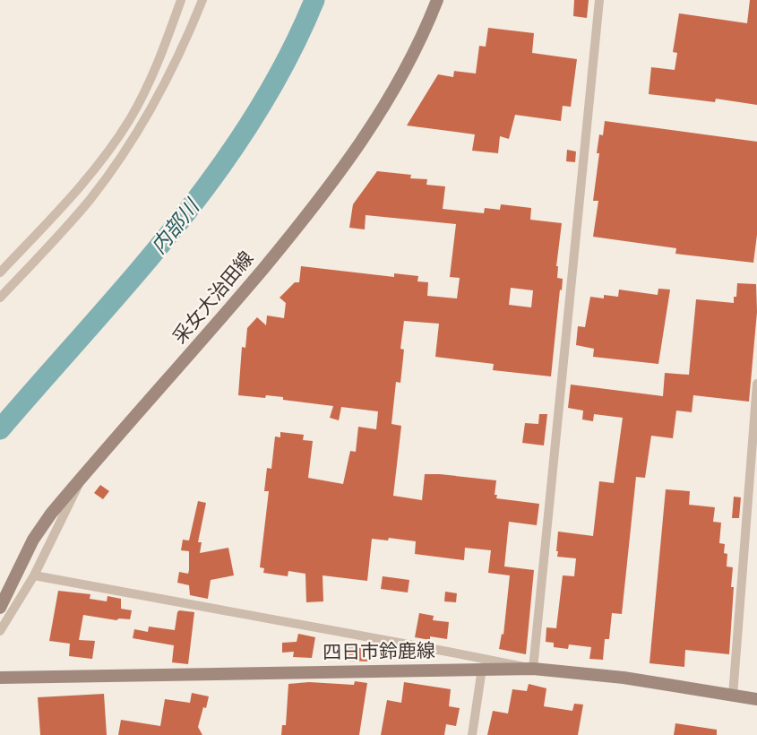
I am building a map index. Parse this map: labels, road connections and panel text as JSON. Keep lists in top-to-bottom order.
{
  "streets": {
    "main road": ["采女大治田線", "四日市鈴鹿線"]
  },
  "water": ["内部川"]
}
